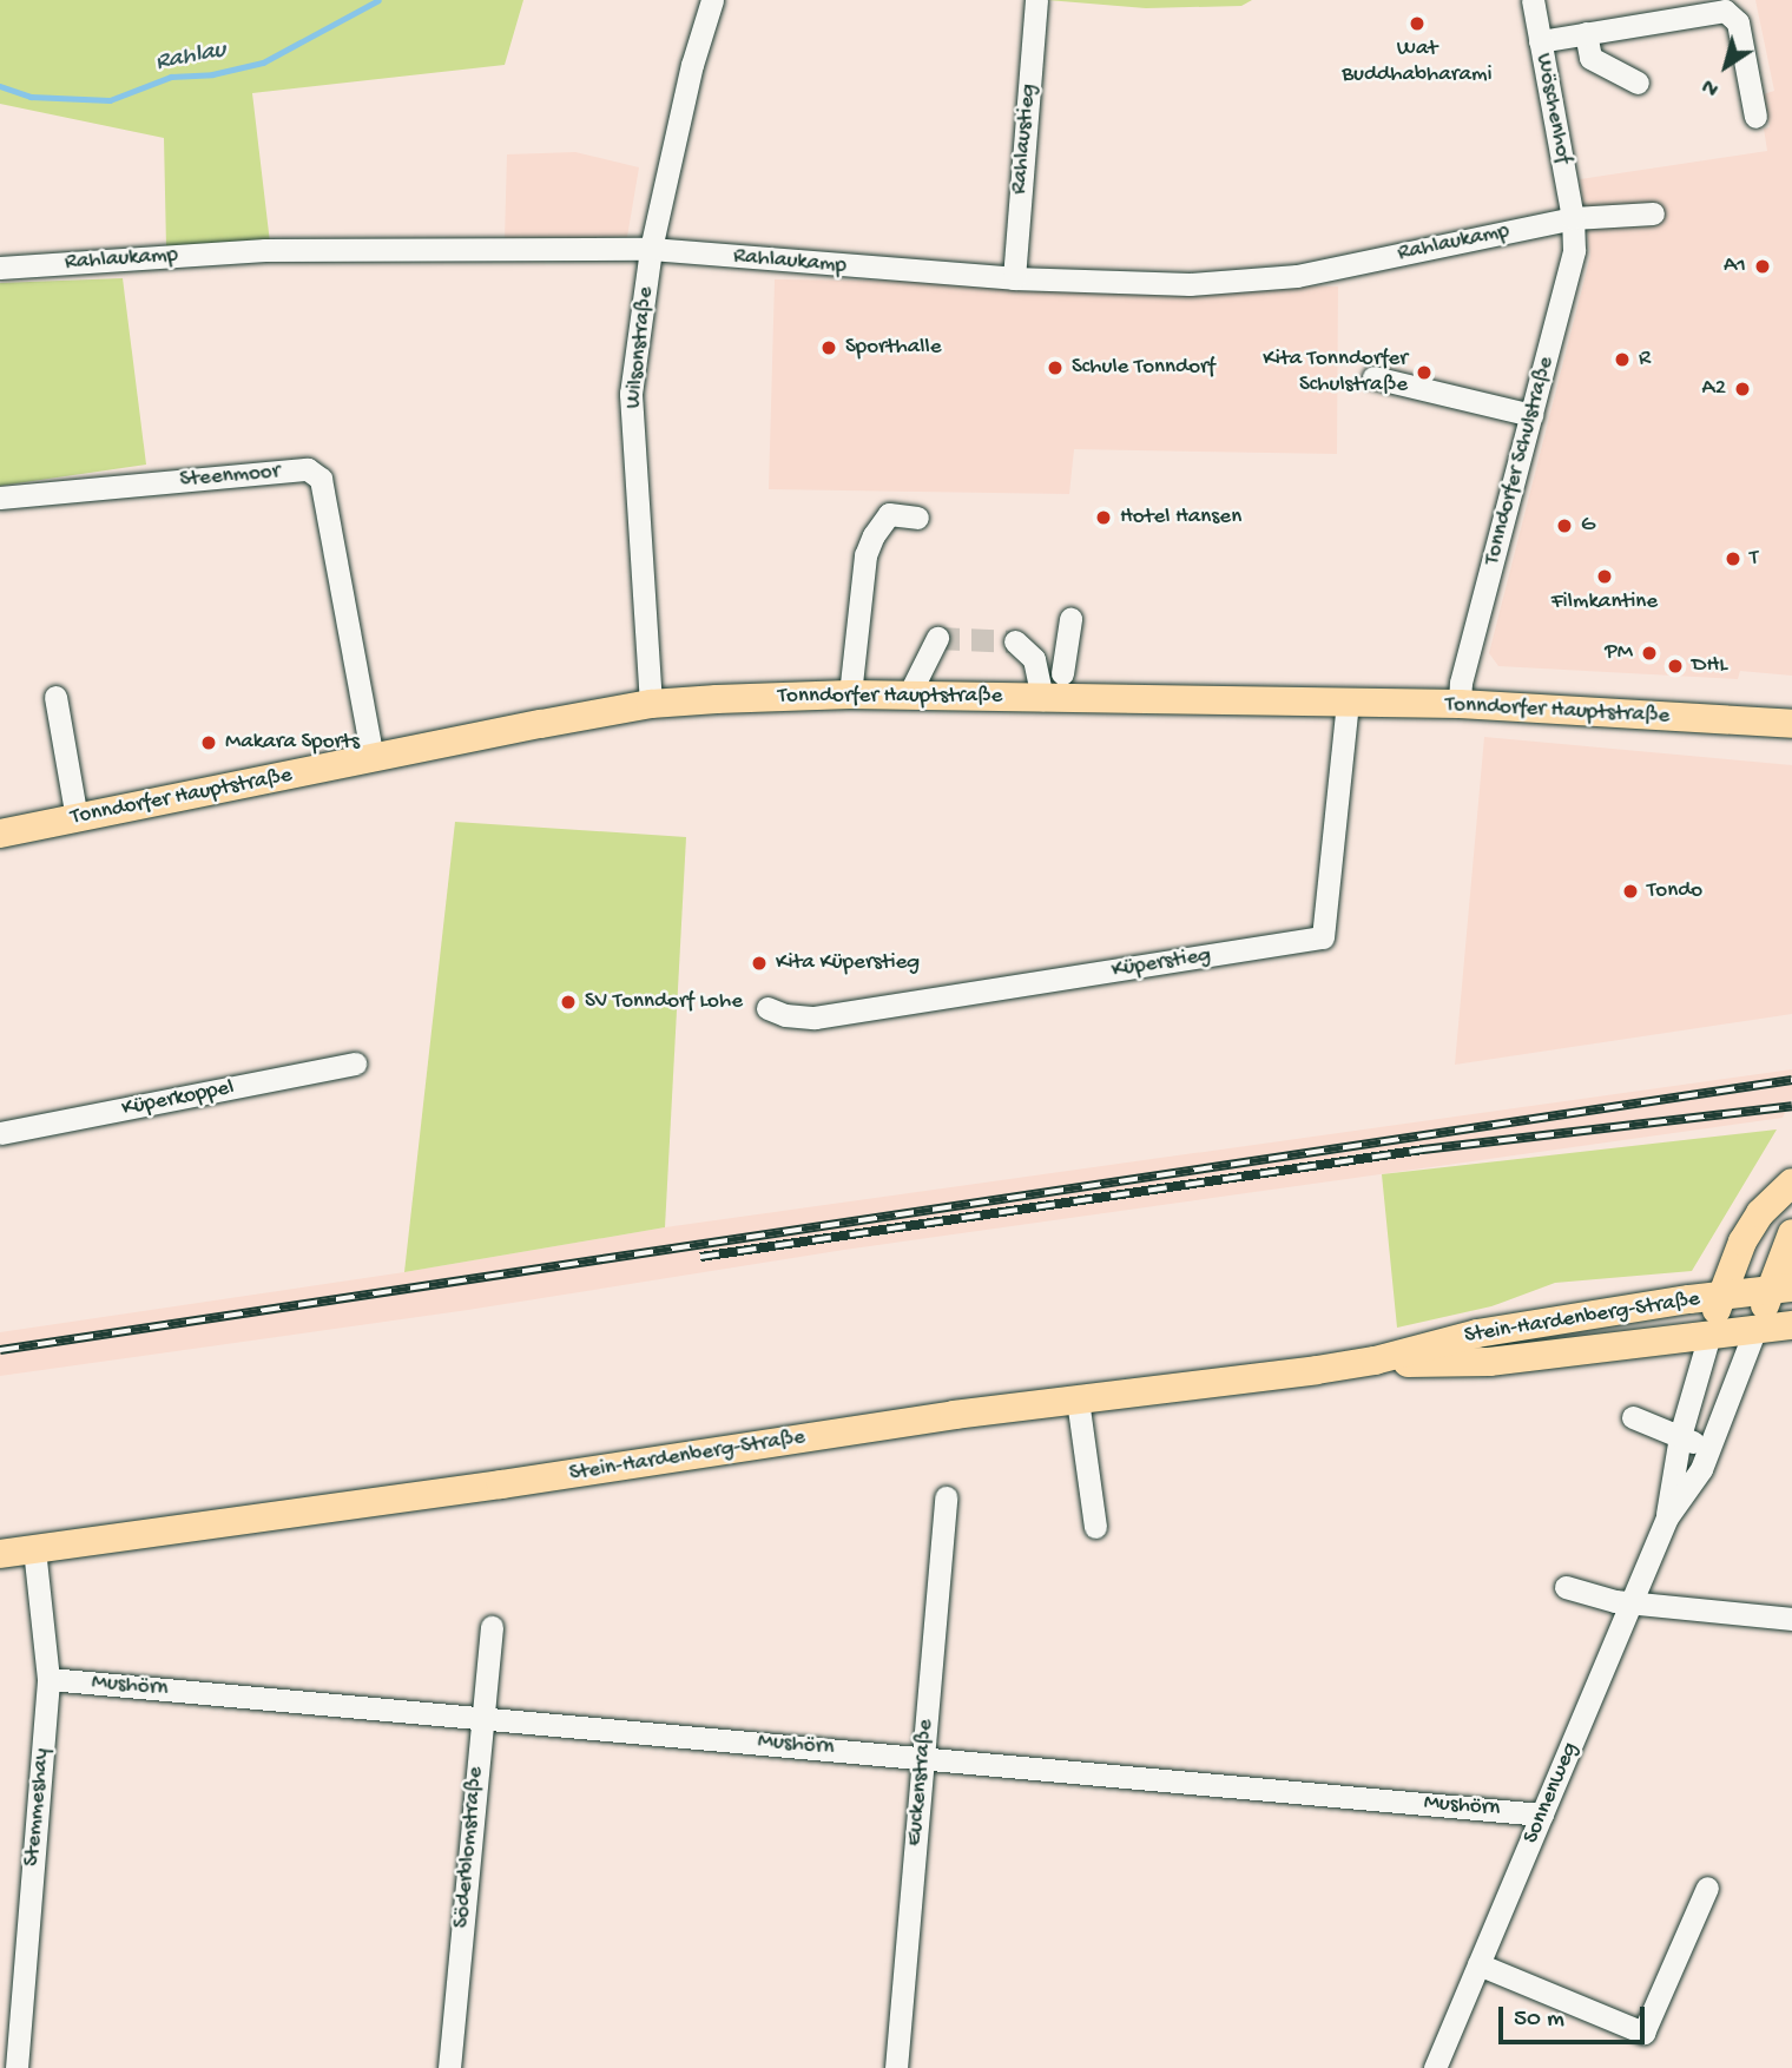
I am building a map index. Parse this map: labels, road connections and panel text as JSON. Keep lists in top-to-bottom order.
{
  "streets": {
    "main road": ["Tonndorfer Hauptstraße", "Stein-Hardenberg-Straße", "Sonnenweg"],
    "street": [
      "Wöschenhof",
      "Rahlaustieg",
      "Rahlaukamp",
      "Wilsonstraße",
      "Tonndorfer Schulstraße",
      "Steenmoor",
      "Küperstieg",
      "Küperkoppel",
      "Mushörn",
      "Euckenstraße",
      "Stemmeshay",
      "Söderblomstraße"
    ]
  },
  "crossings": [
    ["Wöschenhof", "Rahlaukamp"],
    ["Wöschenhof", "Tonndorfer Schulstraße"],
    ["Rahlaustieg", "Rahlaukamp"],
    ["Rahlaukamp", "Wilsonstraße"],
    ["Rahlaukamp", "Tonndorfer Schulstraße"],
    ["Wilsonstraße", "Tonndorfer Hauptstraße"],
    ["Tonndorfer Schulstraße", "Tonndorfer Hauptstraße"],
    ["Steenmoor", "Tonndorfer Hauptstraße"],
    ["Tonndorfer Hauptstraße", "Küperstieg"],
    ["Stein-Hardenberg-Straße", "Sonnenweg"],
    ["Stein-Hardenberg-Straße", "Stemmeshay"],
    ["Mushörn", "Euckenstraße"],
    ["Mushörn", "Sonnenweg"],
    ["Mushörn", "Stemmeshay"],
    ["Mushörn", "Söderblomstraße"]
  ],
  "water": ["Rahlau"],
  "places": [
    "Wat Buddhabharami",
    "A1",
    "Sporthalle",
    "R",
    "Schule Tonndorf",
    "Kita Tonndorfer Schulstraße",
    "A2",
    "Hotel Hansen",
    "G",
    "T",
    "Filmkantine",
    "PM",
    "DHL",
    "Makara Sports",
    "Tondo",
    "Kita Küperstieg",
    "SV Tonndorf Lohe"
  ],
  "scale_bar": "50 m",
  "north": "bottom left"
}
